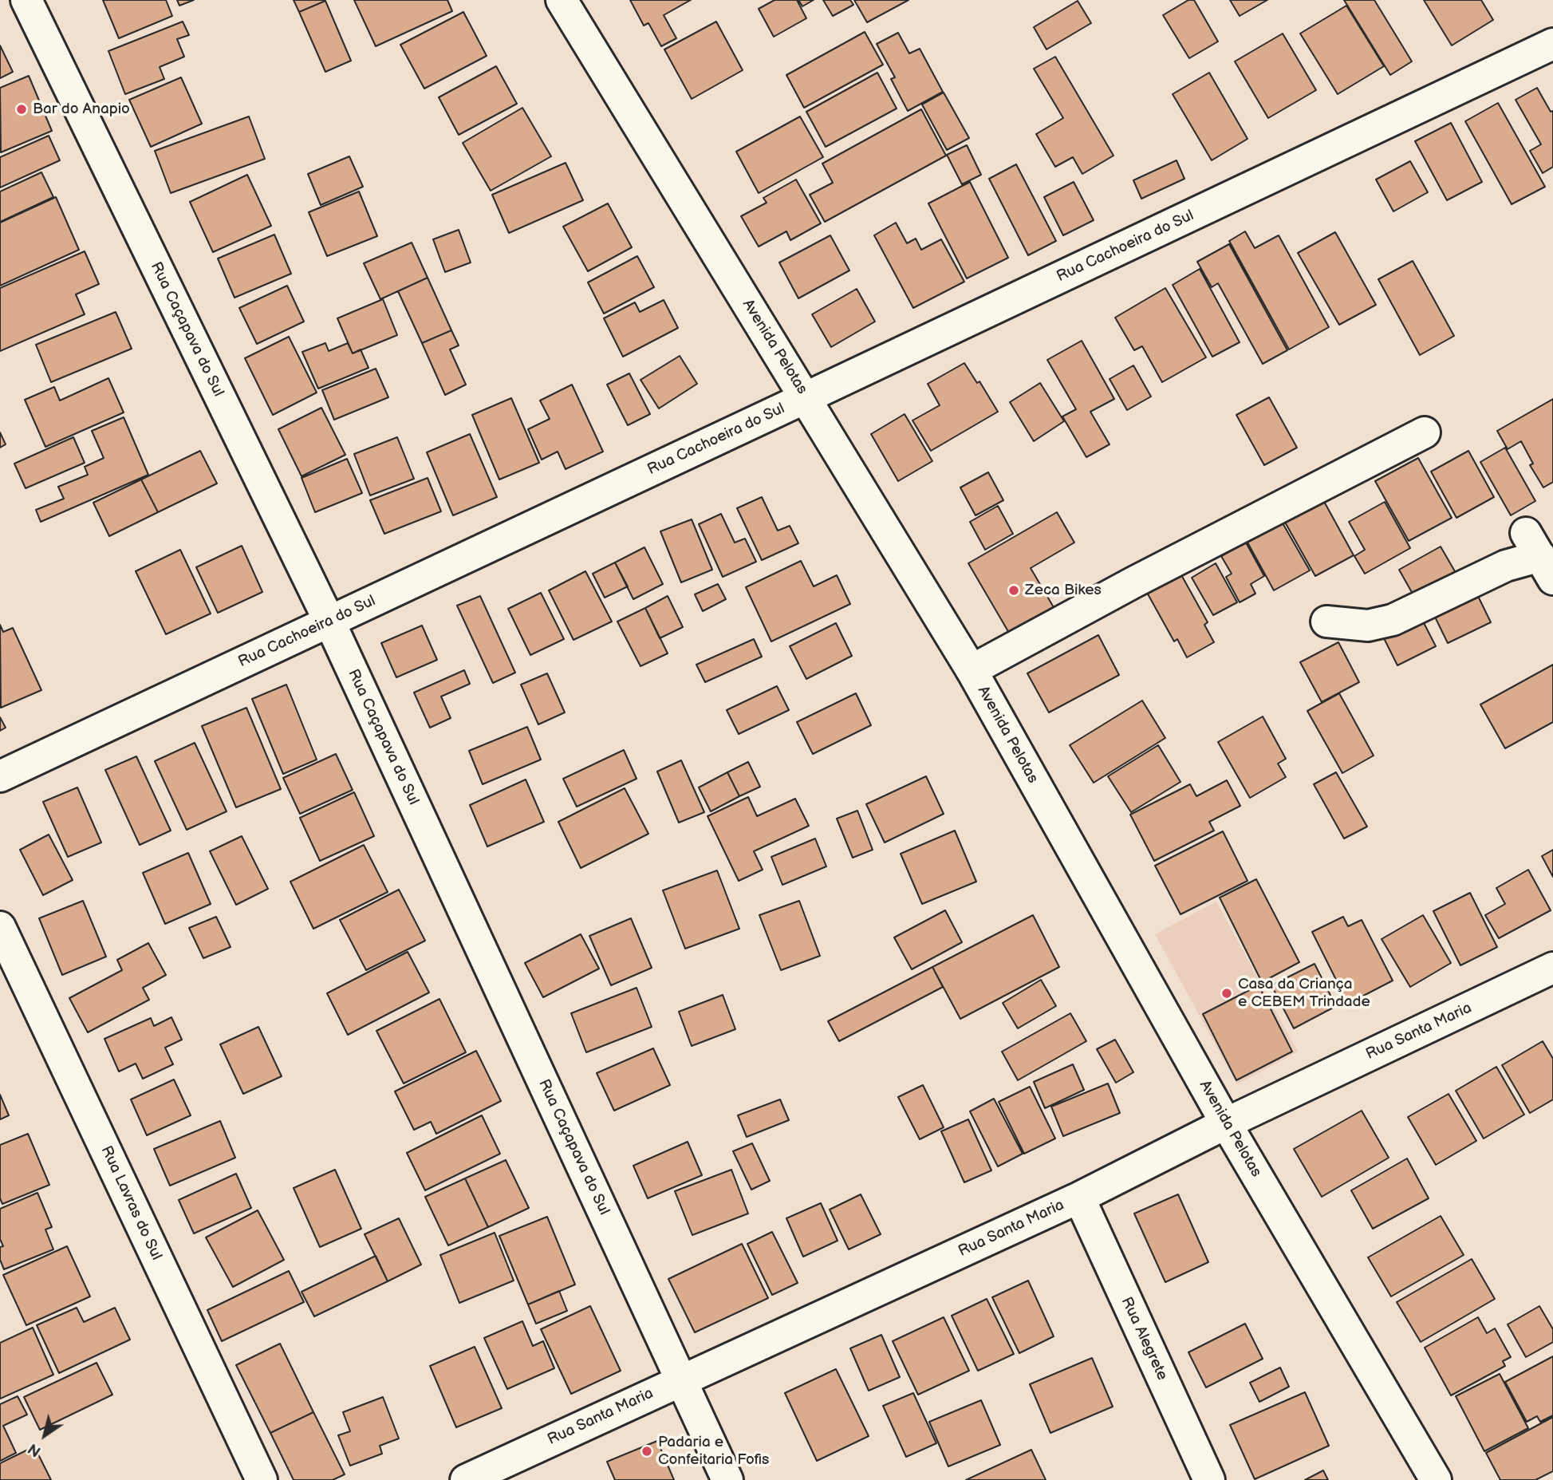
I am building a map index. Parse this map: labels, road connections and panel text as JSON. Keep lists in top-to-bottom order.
{
  "streets": {
    "street": [
      "Rua Cachoeira do Sul",
      "Rua Caçapava do Sul",
      "Avenida Pelotas",
      "Rua Santa Maria",
      "Rua Lavras do Sul",
      "Rua Alegrete"
    ]
  },
  "crossings": [
    ["Rua Cachoeira do Sul", "Rua Caçapava do Sul"],
    ["Rua Cachoeira do Sul", "Avenida Pelotas"],
    ["Rua Caçapava do Sul", "Rua Santa Maria"],
    ["Avenida Pelotas", "Rua Santa Maria"],
    ["Rua Santa Maria", "Rua Alegrete"]
  ],
  "places": [
    "Bar do Anapio",
    "Zeca Bikes",
    "Casa da Criança e CEBEM Trindade",
    "Padaria e Confeitaria Fofis"
  ],
  "north": "bottom left"
}
